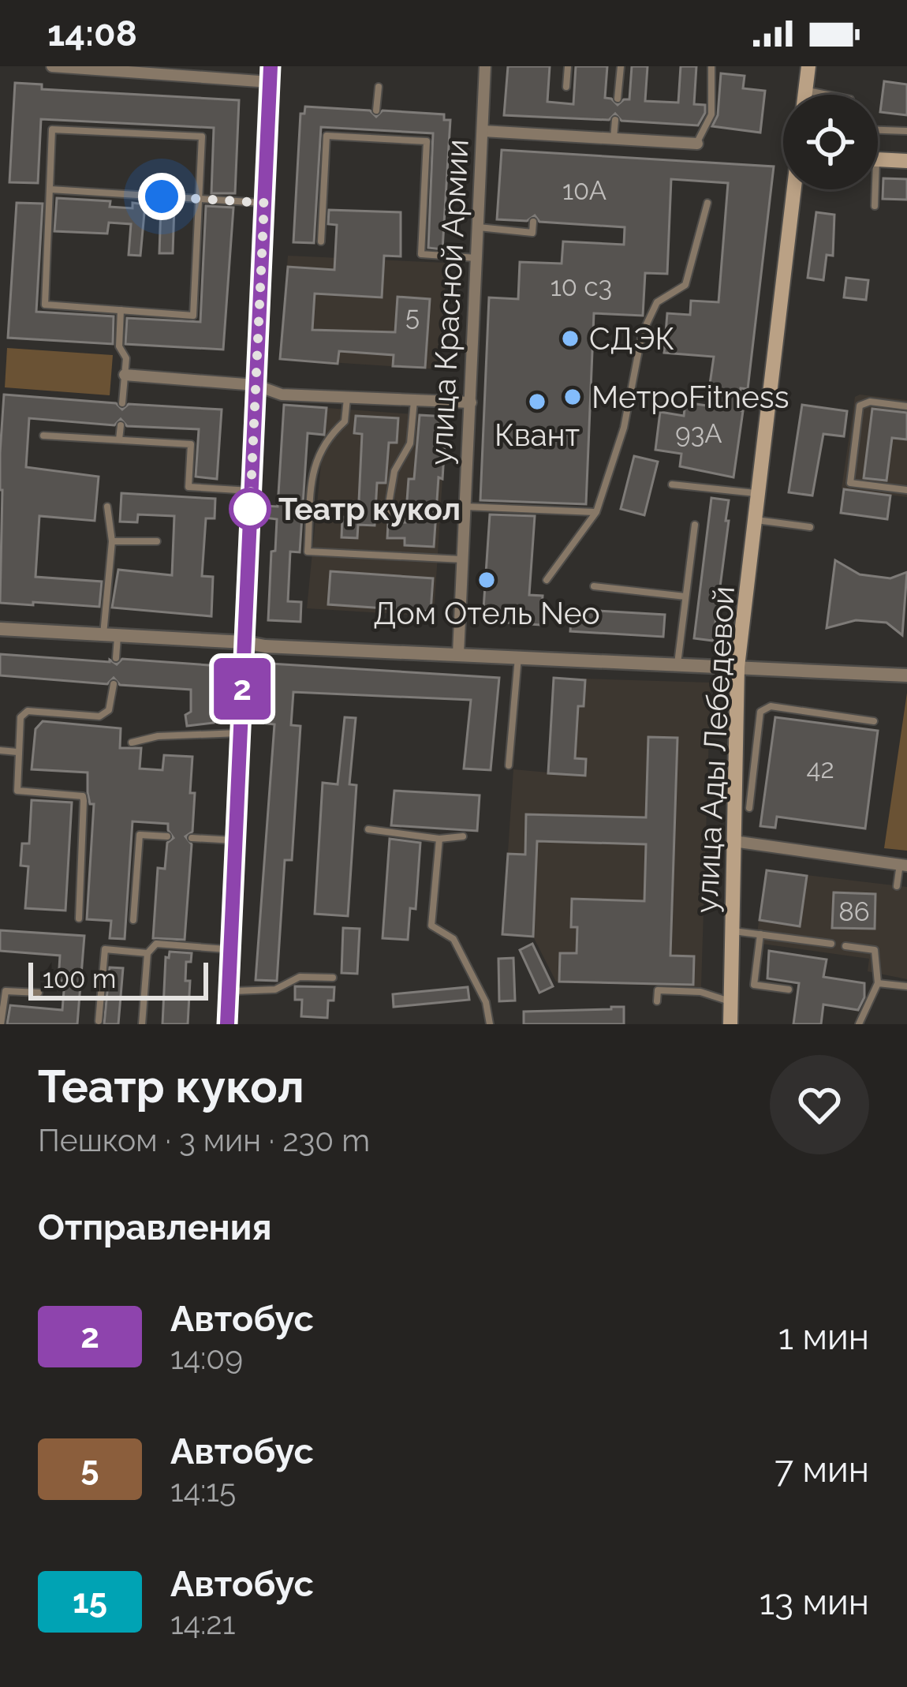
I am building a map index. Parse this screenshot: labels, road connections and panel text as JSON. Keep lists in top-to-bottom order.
{
  "streets": {
    "main road": ["улица Ады Лебедевой"],
    "street": ["улица Красной Армии"]
  },
  "places": [
    "СДЭК",
    "МетроFitness",
    "Квант",
    "Театр кукол",
    "Дом Отель Neo"
  ],
  "lines": ["bus line 2"],
  "house_numbers": [
    "10А",
    "10 с3",
    "5",
    "93А",
    "42",
    "86"
  ],
  "scale_bar": "100 m",
  "page": {
    "status": "14:08",
    "on_map": "2",
    "scale": "100 m",
    "heading": [
      ["Театр кукол", "Пешком · 3 мин · 230 m"],
      "Отправления"
    ],
    "list": [
      {
        "mark": "2",
        "name": "Автобус",
        "note": "14:09",
        "value": "1 мин"
      },
      {
        "mark": "5",
        "name": "Автобус",
        "note": "14:15",
        "value": "7 мин"
      },
      {
        "mark": "15",
        "name": "Автобус",
        "note": "14:21",
        "value": "13 мин"
      }
    ]
  }
}
